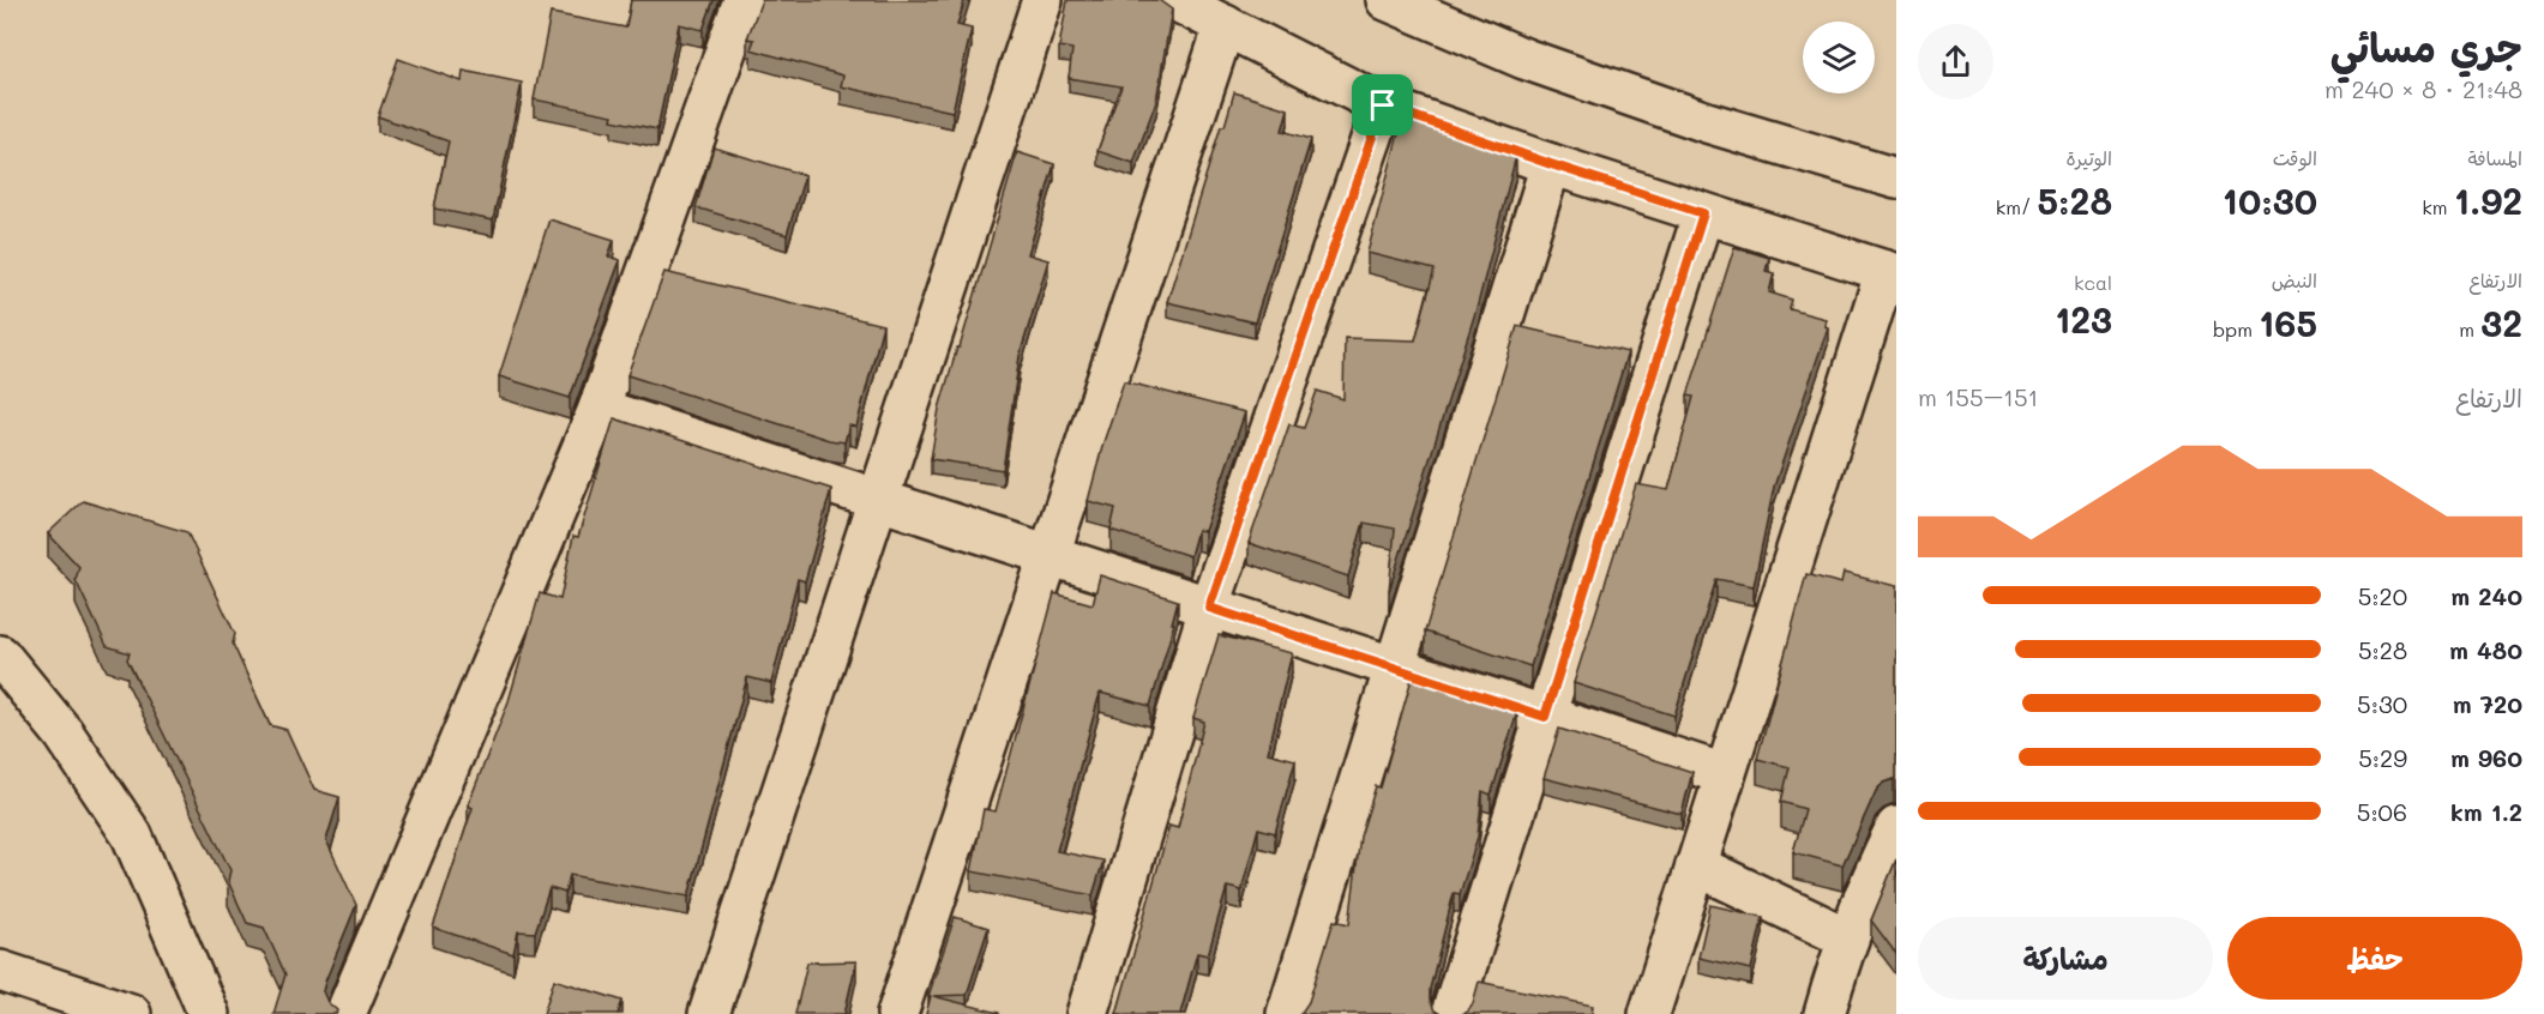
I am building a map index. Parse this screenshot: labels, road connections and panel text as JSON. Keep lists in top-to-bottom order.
{
  "page": {
    "heading": ["جري مسائي", "21:48 · 8 × 240 m"],
    "stats": [
      ["المسافة", "1.92 km"],
      ["الوقت", "10:30"],
      ["الوتيرة", "5:28 /km"],
      ["الارتفاع", "32 m"],
      ["النبض", "165 bpm"],
      ["kcal", "123"]
    ],
    "chart": ["الارتفاع", "151–155 m"],
    "list": [
      {
        "name": "240 m",
        "note": "5:20"
      },
      {
        "name": "480 m",
        "note": "5:28"
      },
      {
        "name": "720 m",
        "note": "5:30"
      },
      {
        "name": "960 m",
        "note": "5:29"
      },
      {
        "name": "1.2 km",
        "note": "5:06"
      }
    ],
    "buttons": ["حفظ", "مشاركة"]
  }
}
